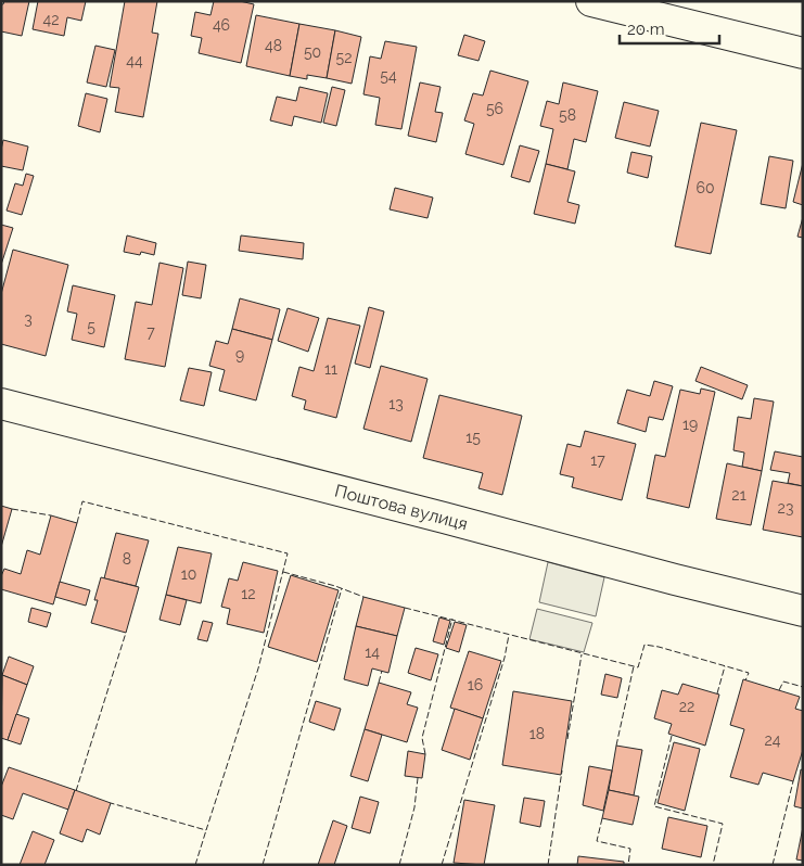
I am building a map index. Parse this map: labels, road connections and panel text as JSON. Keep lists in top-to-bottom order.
{
  "streets": {
    "street": ["Поштова вулиця"]
  },
  "house_numbers": [
    "42",
    "46",
    "48",
    "50",
    "52",
    "44",
    "54",
    "56",
    "58",
    "60",
    "3",
    "5",
    "7",
    "9",
    "11",
    "13",
    "19",
    "15",
    "17",
    "21",
    "23",
    "8",
    "10",
    "12",
    "14",
    "16",
    "22",
    "18",
    "24"
  ],
  "scale_bar": "20 m"
}
